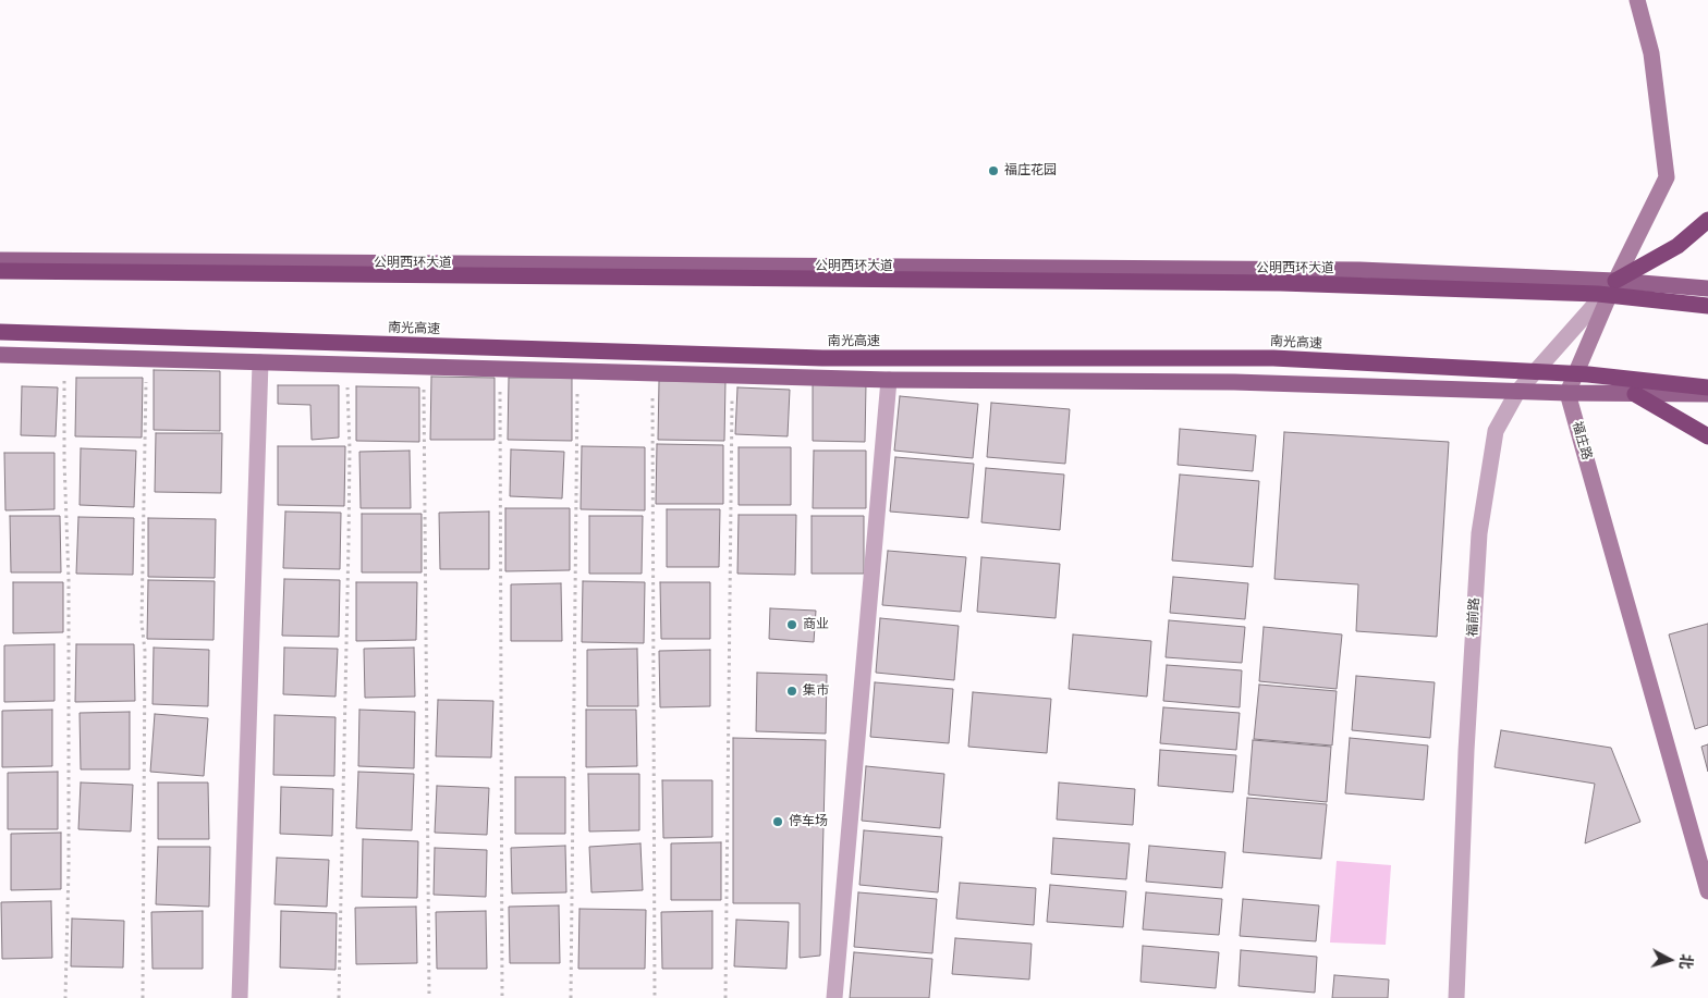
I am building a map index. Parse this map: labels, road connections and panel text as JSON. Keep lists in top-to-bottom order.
{
  "streets": {
    "highway": ["南光高速"],
    "main road": ["公明西环大道"],
    "street": ["福庄路", "福前路"]
  },
  "crossings": [
    ["公明西环大道", "福前路"]
  ],
  "places": [
    "福庄花园",
    "商业",
    "集市",
    "停车场"
  ],
  "north": "right"
}
